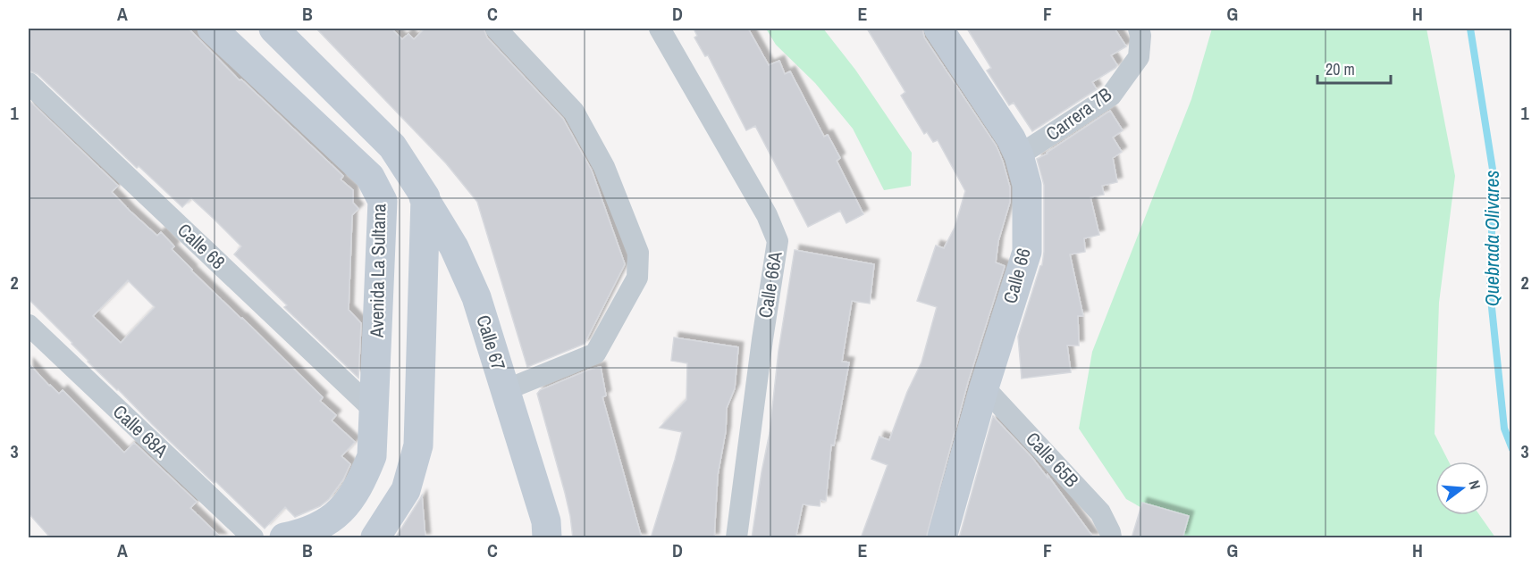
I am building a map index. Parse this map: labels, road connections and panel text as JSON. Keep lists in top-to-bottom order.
{
  "streets": {
    "street": [
      "Carrera 7B",
      "Calle 68",
      "Avenida La Sultana",
      "Calle 66",
      "Calle 66A",
      "Calle 67",
      "Calle 68A",
      "Calle 65B"
    ]
  },
  "crossings": [
    ["Carrera 7B", "Calle 66"],
    ["Calle 68", "Avenida La Sultana"],
    ["Calle 66", "Calle 65B"]
  ],
  "water": ["Quebrada Olivares"],
  "scale_bar": "20 m",
  "north": "right",
  "grid": {
    "columns": [
      "A",
      "B",
      "C",
      "D",
      "E",
      "F",
      "G",
      "H"
    ],
    "rows": ["1", "2", "3"]
  }
}
